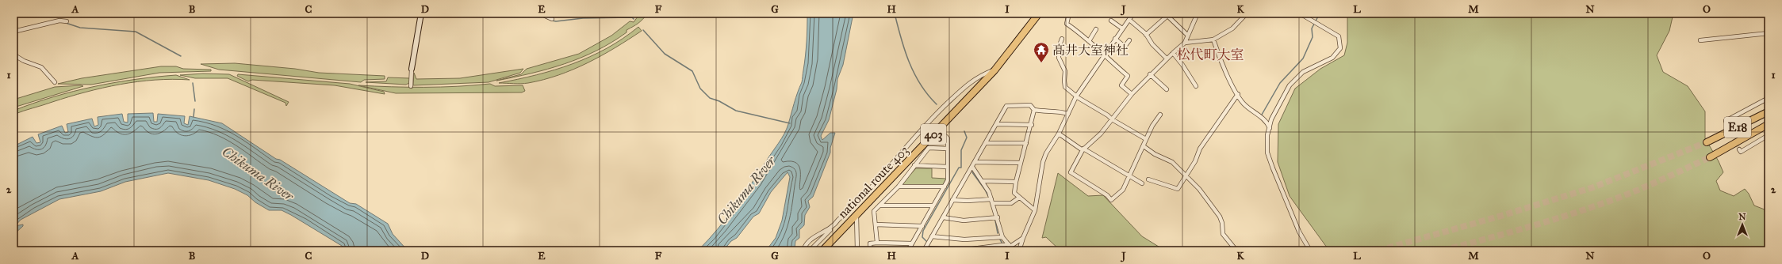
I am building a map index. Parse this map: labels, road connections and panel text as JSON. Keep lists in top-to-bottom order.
{
  "streets": {
    "highway": ["E18", "403", "national route 403"]
  },
  "districts": ["松代町大室"],
  "water": ["Chikuma River"],
  "places": {
    "temple": ["髙井大室神社"]
  },
  "north": "top",
  "grid": {
    "columns": [
      "A",
      "B",
      "C",
      "D",
      "E",
      "F",
      "G",
      "H",
      "I",
      "J",
      "K",
      "L",
      "M",
      "N",
      "O"
    ],
    "rows": ["1", "2"]
  }
}
